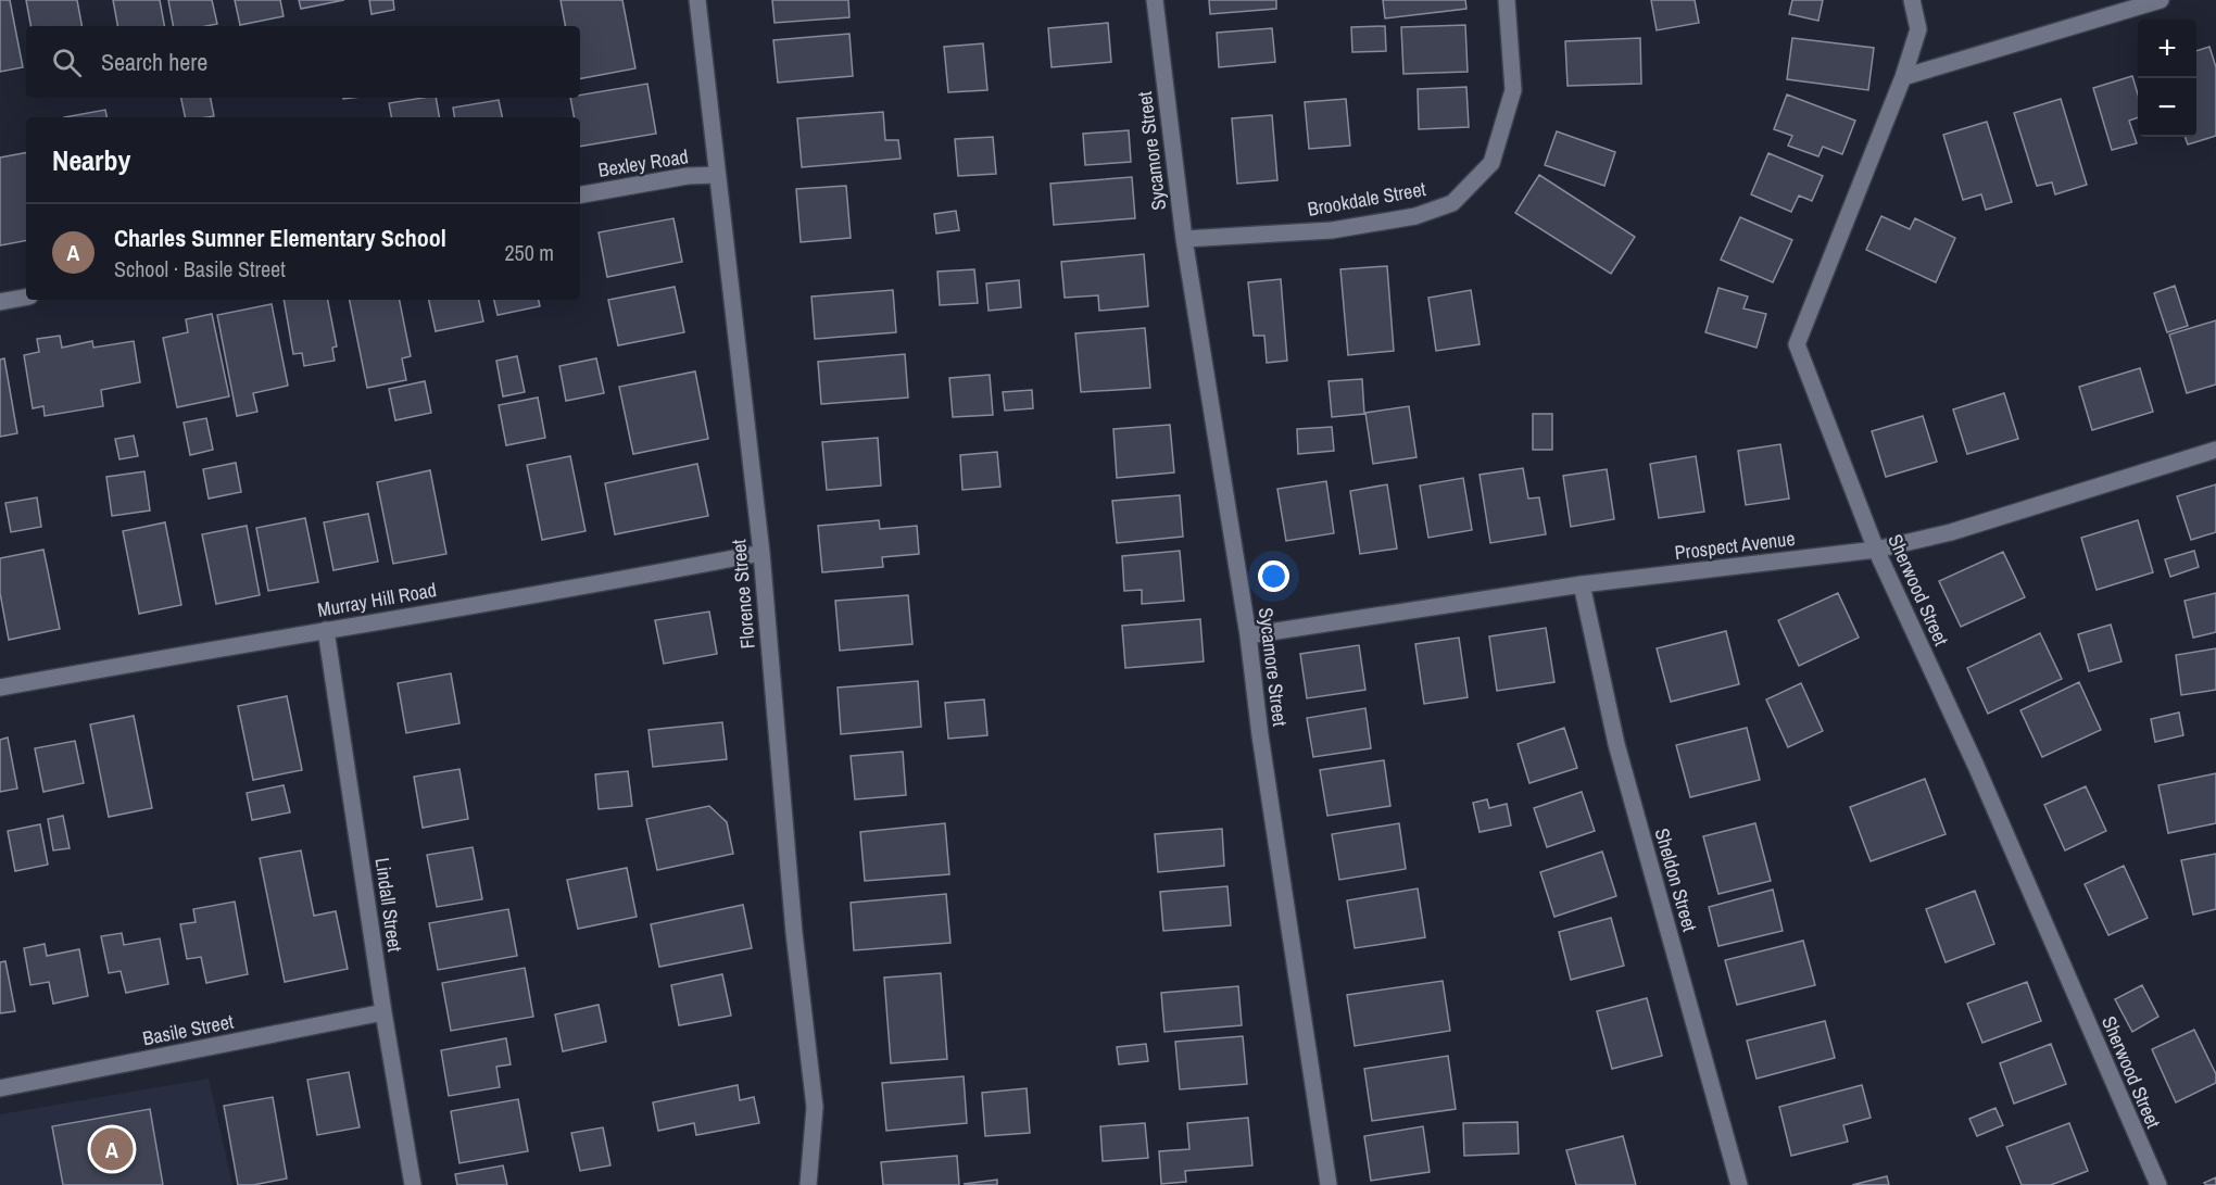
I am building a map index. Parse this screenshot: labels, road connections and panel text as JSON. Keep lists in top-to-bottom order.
{
  "streets": {
    "street": [
      "Sycamore Street",
      "Bexley Road",
      "Brookdale Street",
      "Prospect Avenue",
      "Sherwood Street",
      "Florence Street",
      "Murray Hill Road",
      "Sheldon Street",
      "Lindall Street",
      "Basile Street"
    ]
  },
  "crossings": [
    ["Sycamore Street", "Brookdale Street"],
    ["Sycamore Street", "Prospect Avenue"],
    ["Bexley Road", "Florence Street"],
    ["Prospect Avenue", "Sherwood Street"],
    ["Prospect Avenue", "Sheldon Street"],
    ["Florence Street", "Murray Hill Road"],
    ["Murray Hill Road", "Lindall Street"],
    ["Lindall Street", "Basile Street"]
  ],
  "page": {
    "map_buttons": ["+", "−"],
    "search": "Search here",
    "heading": "Nearby",
    "list": [
      {
        "mark": "A",
        "name": "Charles Sumner Elementary School",
        "note": "School · Basile Street",
        "value": "250 m"
      }
    ],
    "pins": "A"
  }
}
